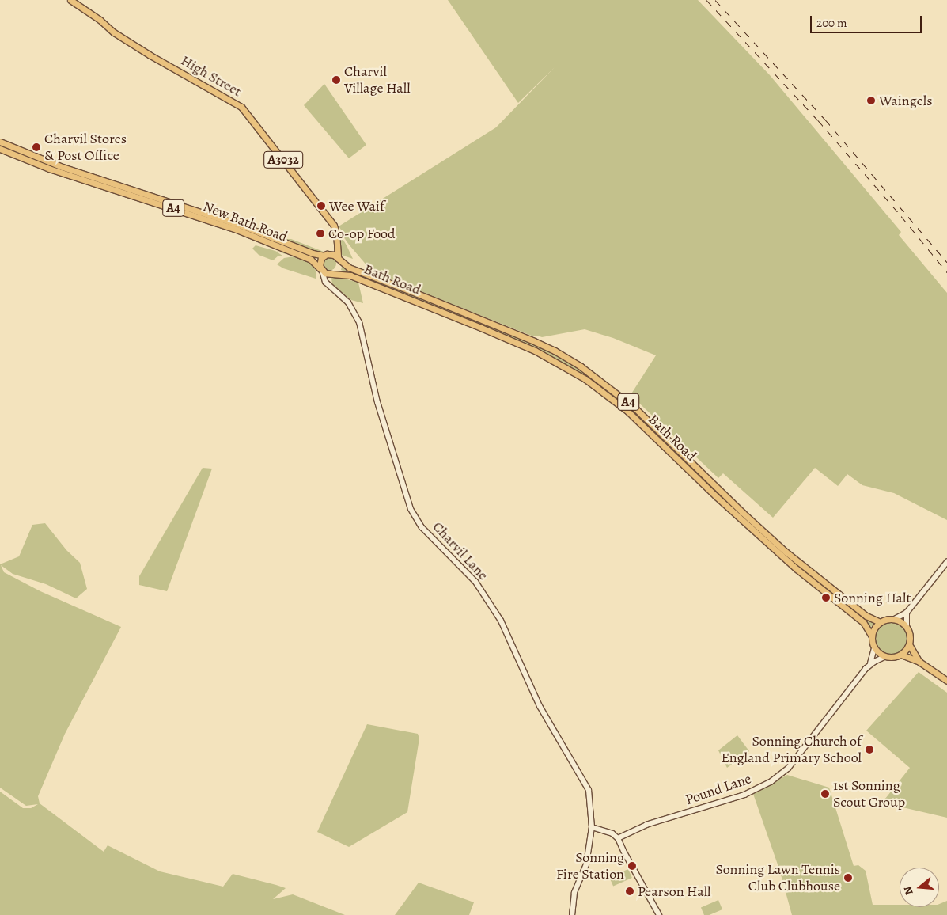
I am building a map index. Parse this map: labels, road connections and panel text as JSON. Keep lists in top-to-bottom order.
{
  "streets": {
    "main road": [
      "High Street",
      "A3032",
      "A4",
      "New Bath Road",
      "Bath Road",
      "Charvil Lane"
    ],
    "street": ["Pound Lane"]
  },
  "crossings": [
    ["High Street", "New Bath Road"],
    ["High Street", "Bath Road"],
    ["High Street", "Charvil Lane"],
    ["New Bath Road", "Bath Road"],
    ["New Bath Road", "Charvil Lane"],
    ["Bath Road", "Charvil Lane"],
    ["Bath Road", "Pound Lane"]
  ],
  "places": [
    "Charvil Village Hall",
    "Waingels",
    "Charvil Stores & Post Office",
    "Wee Waif",
    "Co-op Food",
    "Sonning Halt",
    "Sonning Church of England Primary School",
    "1st Sonning Scout Group",
    "Sonning Fire Station",
    "Sonning Lawn Tennis Club Clubhouse",
    "Pearson Hall"
  ],
  "scale_bar": "200 m",
  "north": "left"
}
